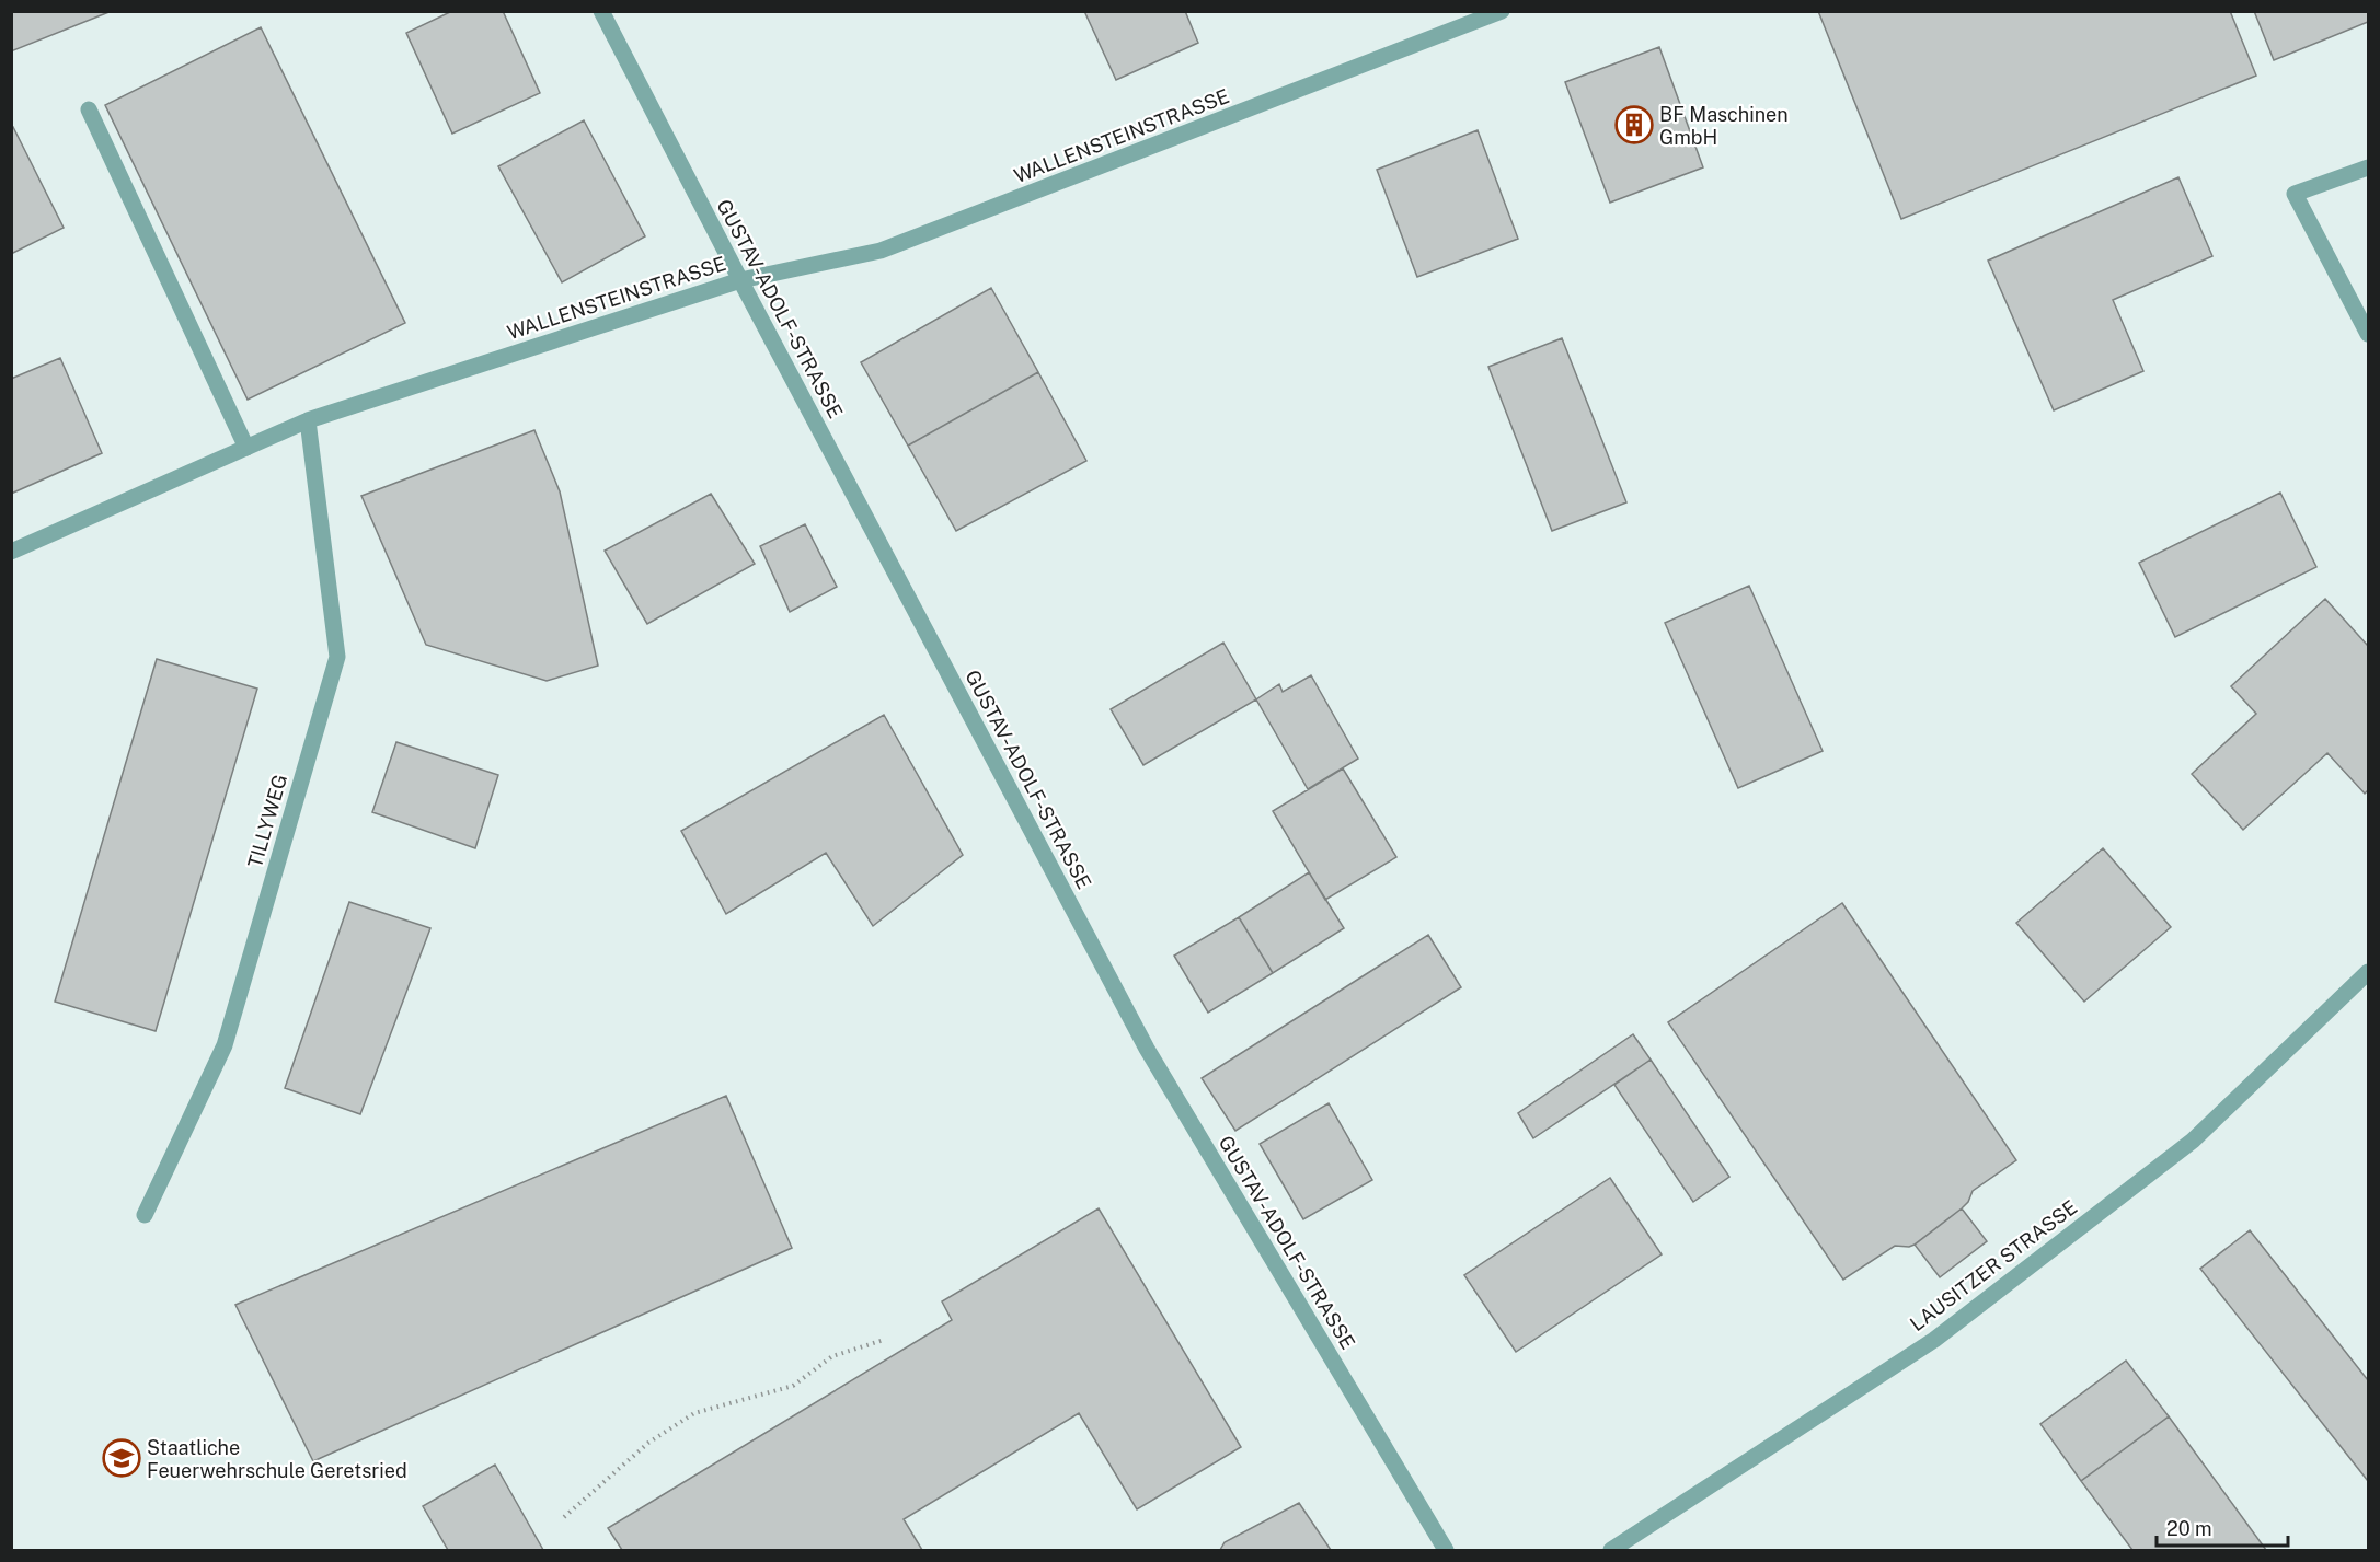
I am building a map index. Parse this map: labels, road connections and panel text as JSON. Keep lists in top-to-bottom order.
{
  "streets": {
    "street": [
      "WALLENSTEINSTRASSE",
      "GUSTAV-ADOLF-STRASSE",
      "TILLYWEG",
      "LAUSITZER STRASSE"
    ]
  },
  "crossings": [
    ["WALLENSTEINSTRASSE", "GUSTAV-ADOLF-STRASSE"],
    ["WALLENSTEINSTRASSE", "TILLYWEG"]
  ],
  "places": {
    "building": ["BF Maschinen GmbH"],
    "school or university": ["Staatliche Feuerwehrschule Geretsried"]
  },
  "scale_bar": "20 m"
}
